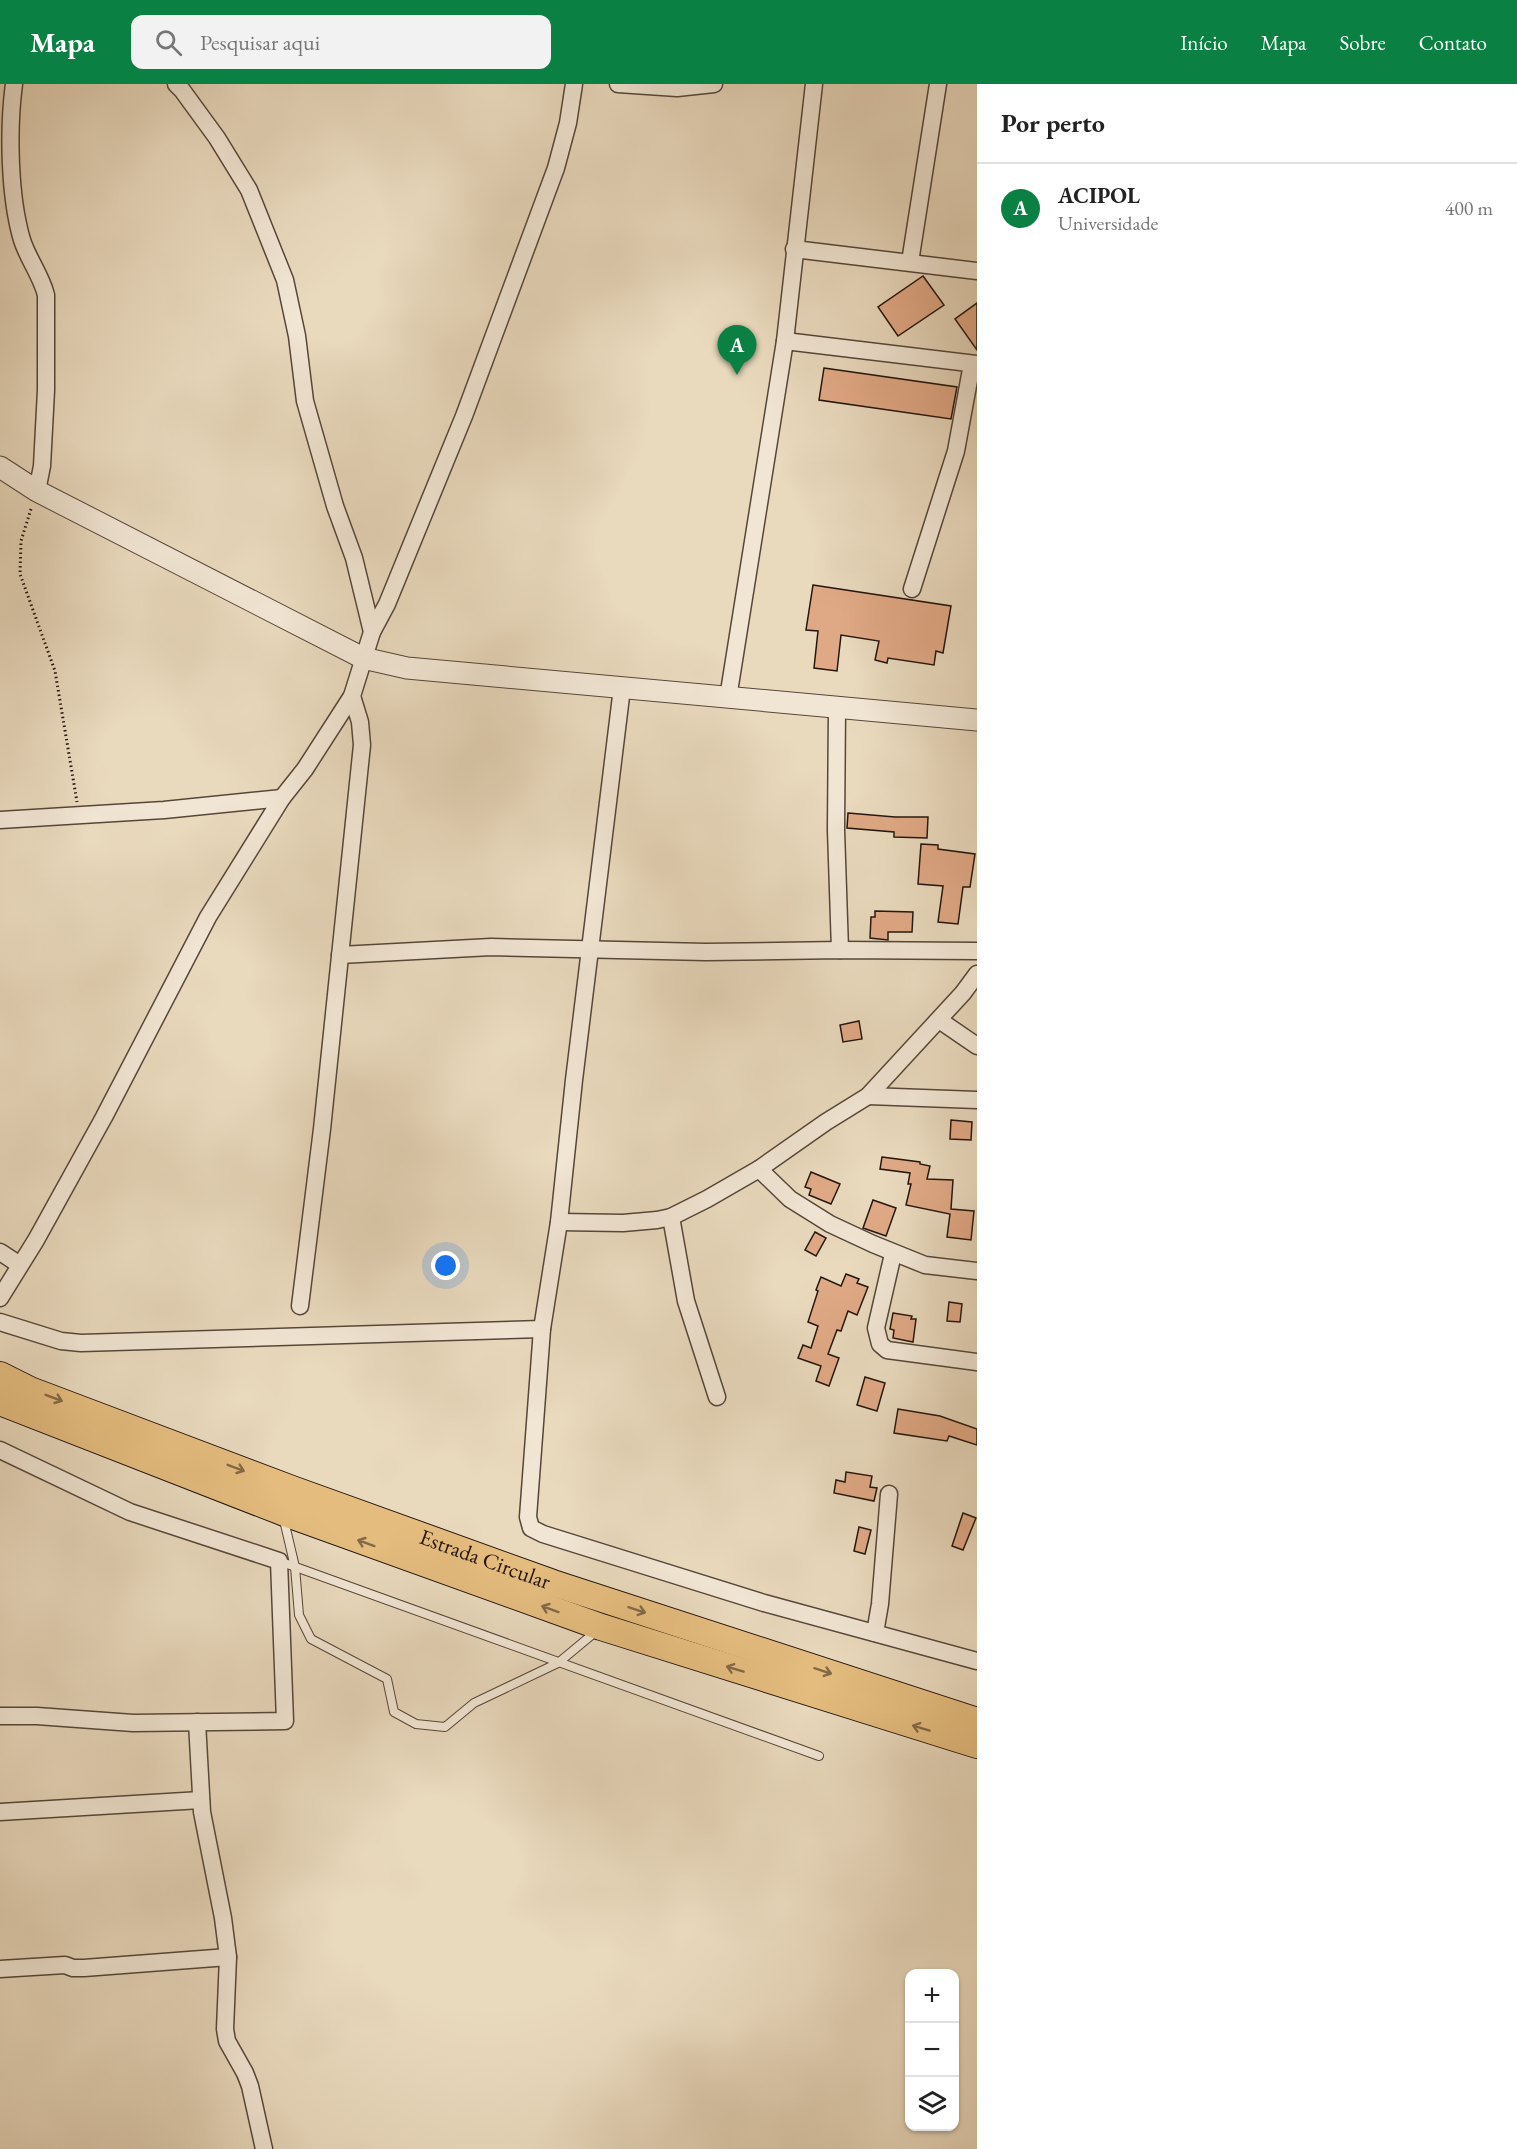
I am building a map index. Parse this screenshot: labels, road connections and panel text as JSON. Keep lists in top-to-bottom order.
{
  "streets": {
    "main road": ["Estrada Circular"]
  },
  "page": {
    "header": "Mapa",
    "search": "Pesquisar aqui",
    "nav": [
      "Início",
      "Mapa",
      "Sobre",
      "Contato"
    ],
    "heading": "Por perto",
    "list": [
      {
        "mark": "A",
        "name": "ACIPOL",
        "note": "Universidade",
        "value": "400 m"
      }
    ],
    "pins": "A",
    "map_buttons": ["+", "−"]
  }
}
